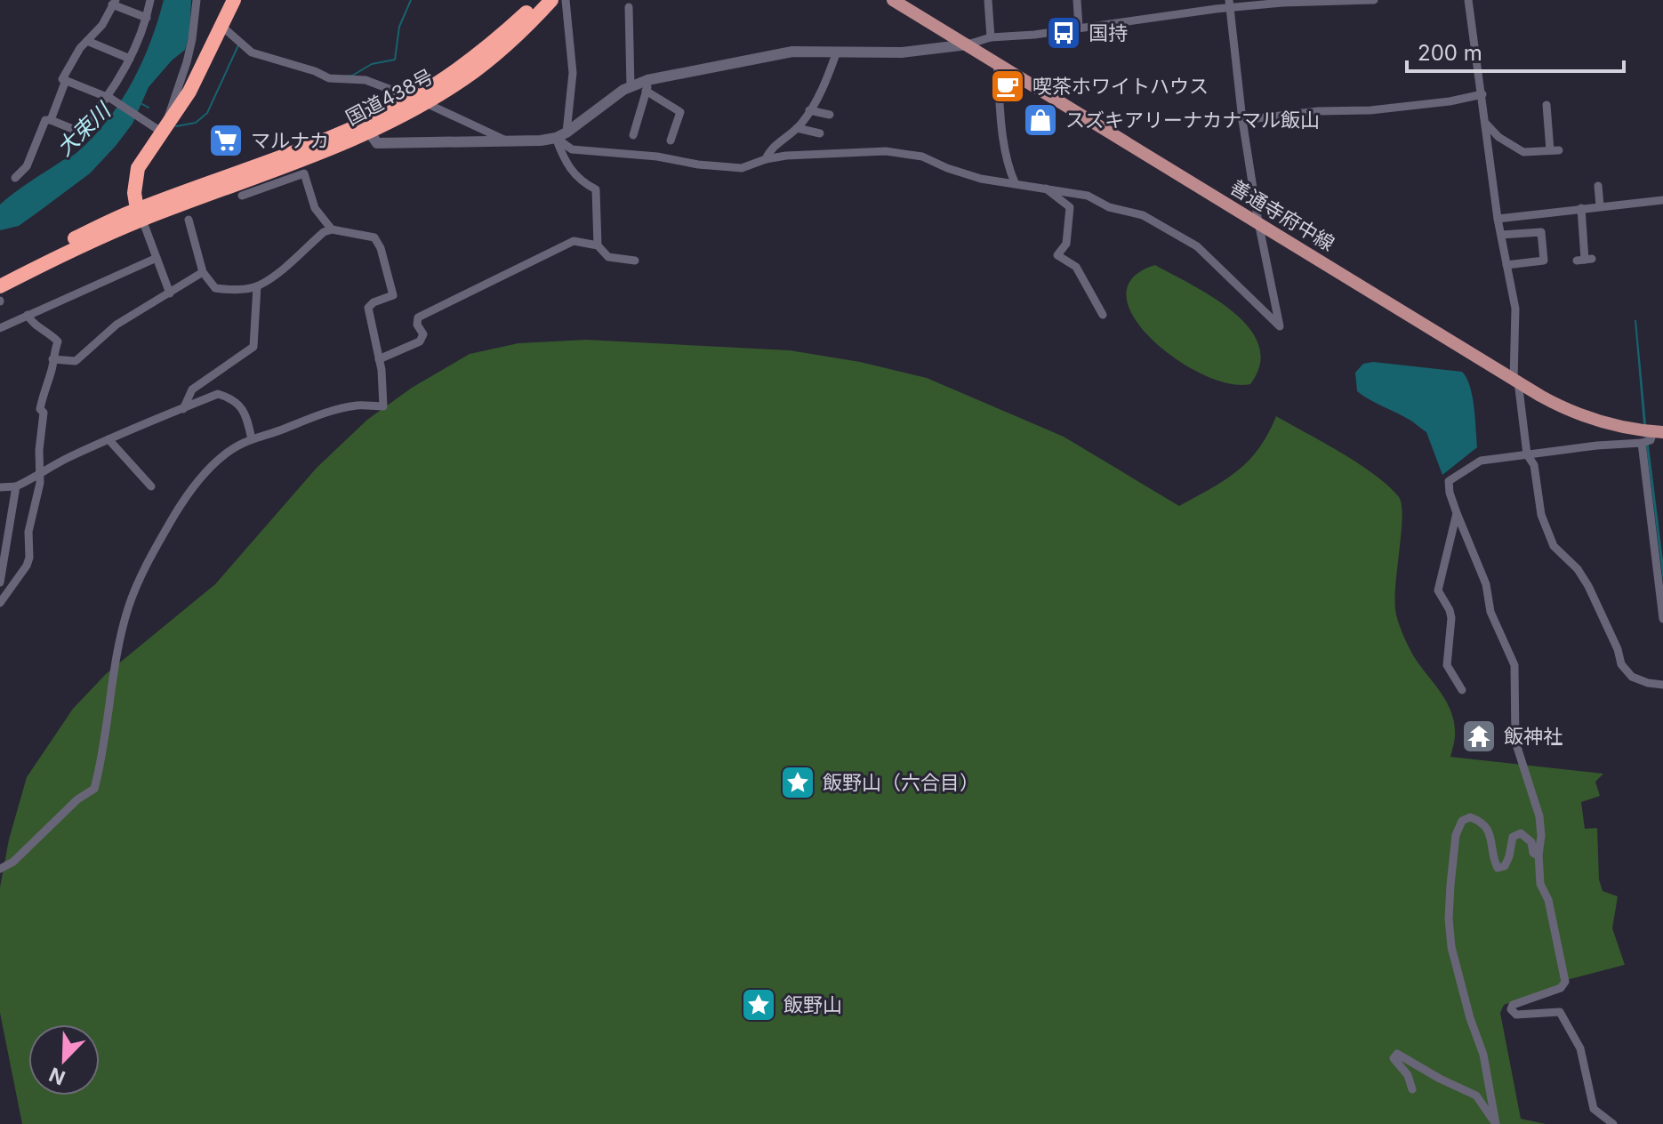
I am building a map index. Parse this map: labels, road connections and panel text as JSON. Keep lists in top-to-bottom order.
{
  "streets": {
    "highway": ["国道438号"],
    "main road": ["善通寺府中線"]
  },
  "water": ["大束川"],
  "places": {
    "bus stop": ["国持"],
    "cafe": ["喫茶ホワイトハウス"],
    "shop": ["スズキアリーナカナマル飯山"],
    "supermarket": ["マルナカ"],
    "temple": ["飯神社"],
    "place": ["飯野山（六合目）", "飯野山"]
  },
  "scale_bar": "200 m",
  "north": "bottom left"
}
